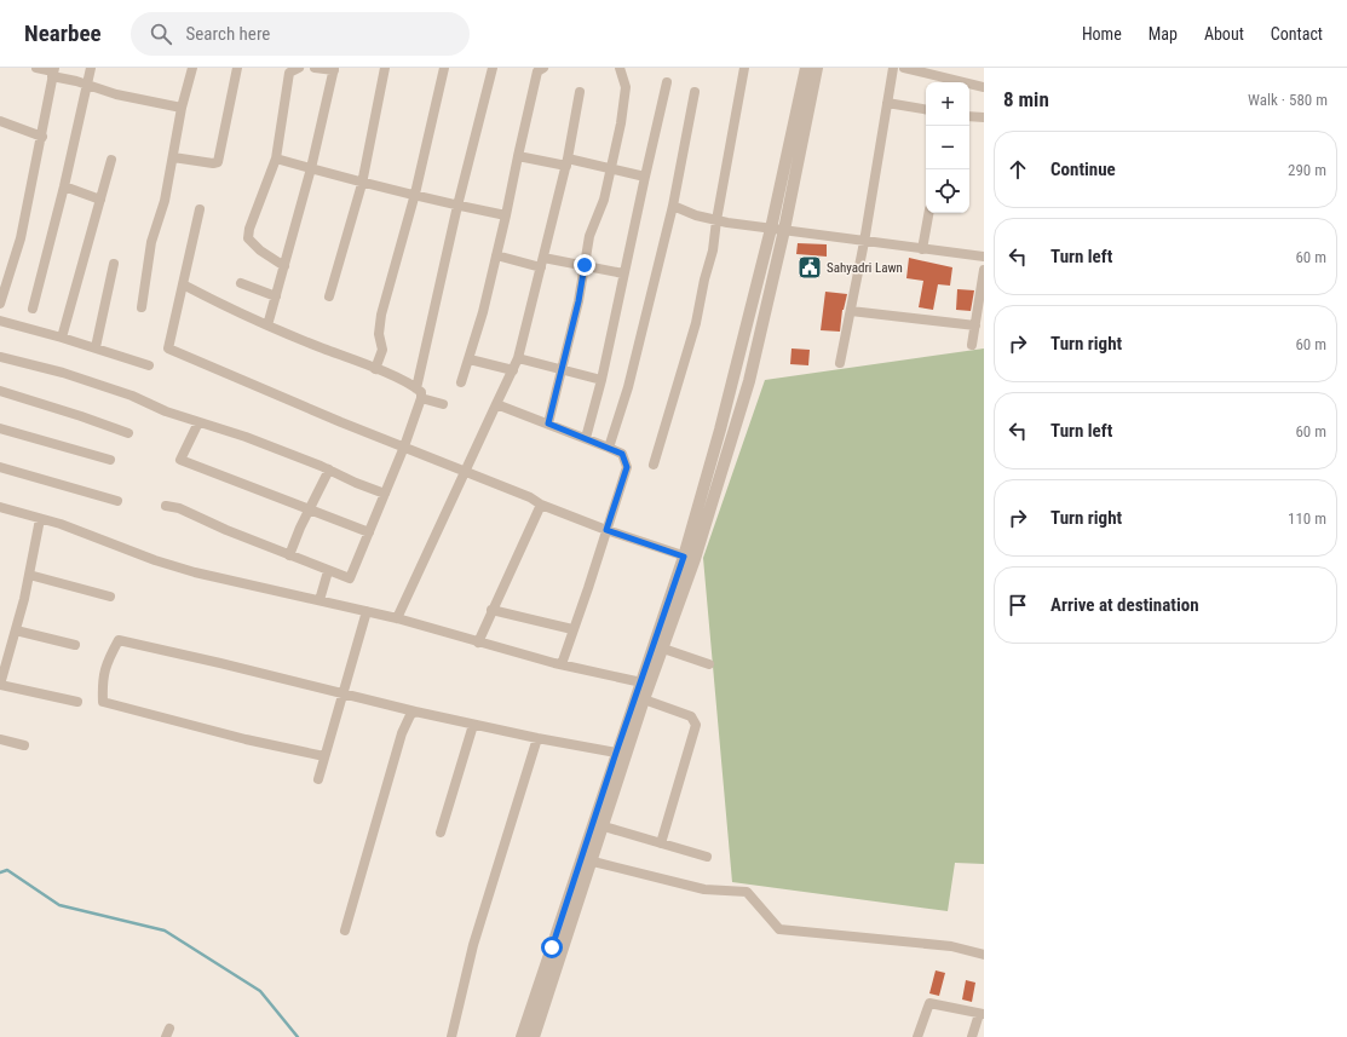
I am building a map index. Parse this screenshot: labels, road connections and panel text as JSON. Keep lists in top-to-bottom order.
{
  "places": {
    "public building": ["Sahyadri Lawn"]
  },
  "page": {
    "header": "Nearbee",
    "search": "Search here",
    "nav": [
      "Home",
      "Map",
      "About",
      "Contact"
    ],
    "heading": ["8 min", "Walk · 580 m"],
    "map_buttons": ["+", "−"],
    "list": [
      ["Continue", "290 m"],
      ["Turn left", "60 m"],
      ["Turn right", "60 m"],
      ["Turn left", "60 m"],
      ["Turn right", "110 m"],
      "Arrive at destination"
    ]
  }
}
